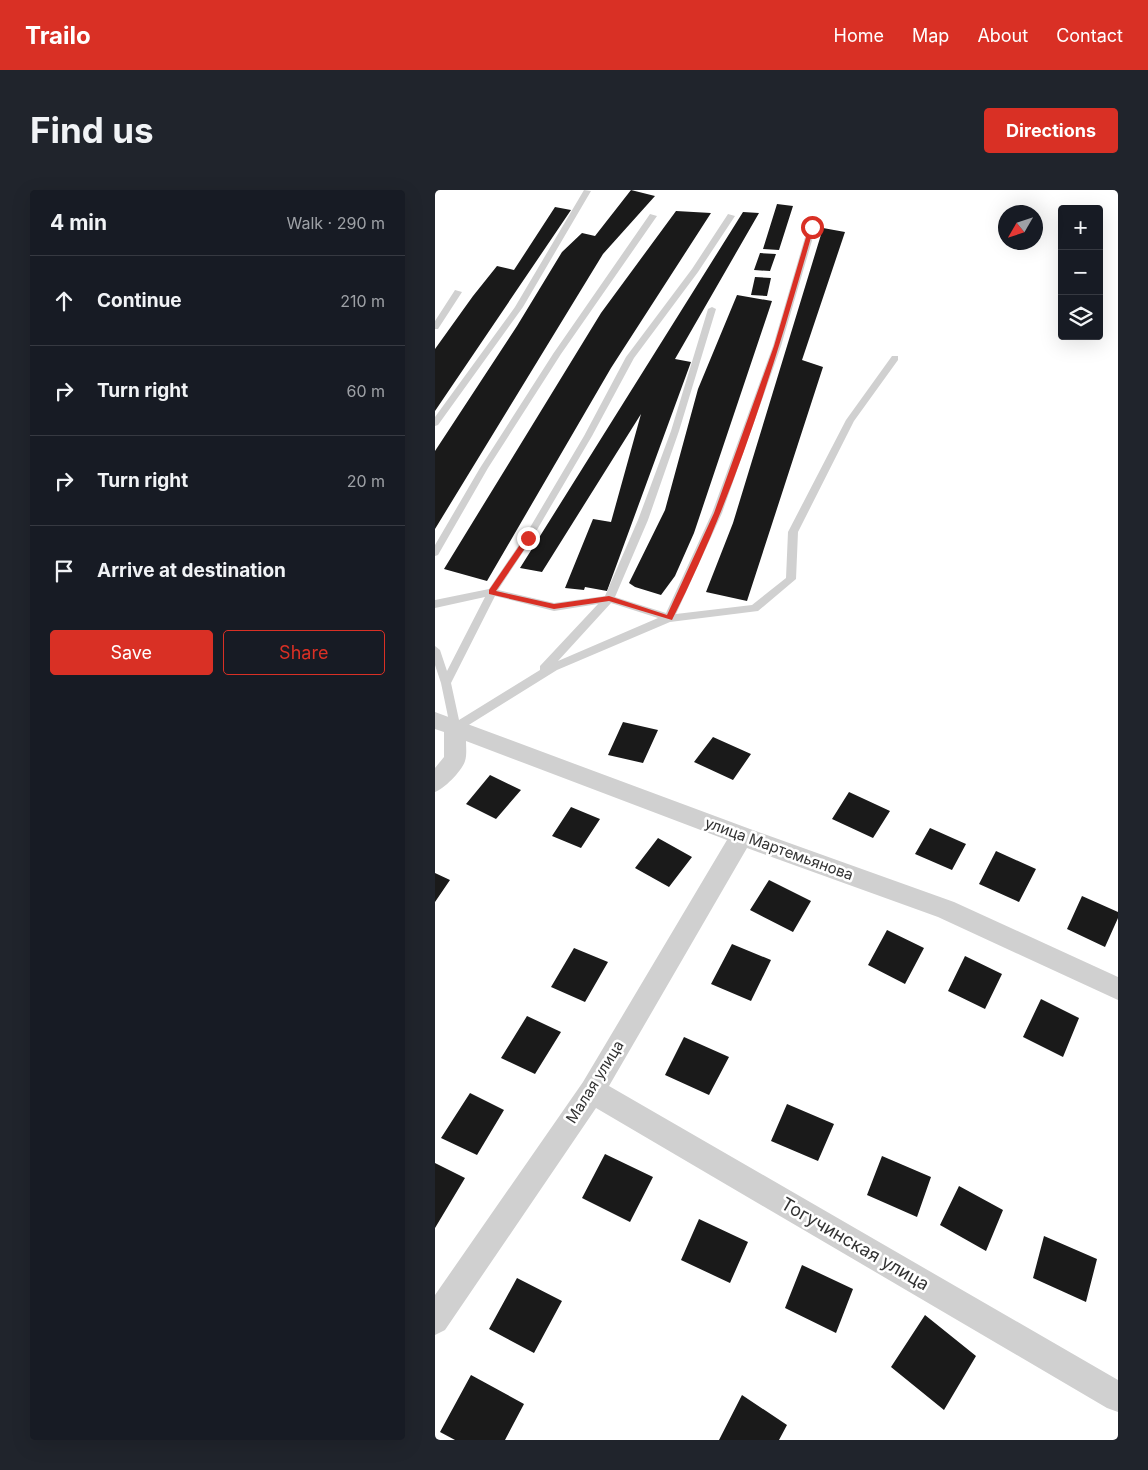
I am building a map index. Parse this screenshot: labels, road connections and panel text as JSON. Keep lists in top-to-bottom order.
{
  "streets": {
    "street": ["улица Мартемьянова", "Малая улица", "Тогучинская улица"]
  },
  "crossings": [
    ["улица Мартемьянова", "Малая улица"],
    ["Малая улица", "Тогучинская улица"]
  ],
  "north": "bottom left",
  "page": {
    "header": "Trailo",
    "nav": [
      "Home",
      "Map",
      "About",
      "Contact"
    ],
    "buttons": [
      "Directions",
      ["Save", "Share"]
    ],
    "title": "Find us",
    "heading": ["4 min", "Walk · 290 m"],
    "map_buttons": ["+", "−"],
    "list": [
      ["Continue", "210 m"],
      ["Turn right", "60 m"],
      ["Turn right", "20 m"],
      "Arrive at destination"
    ]
  }
}
